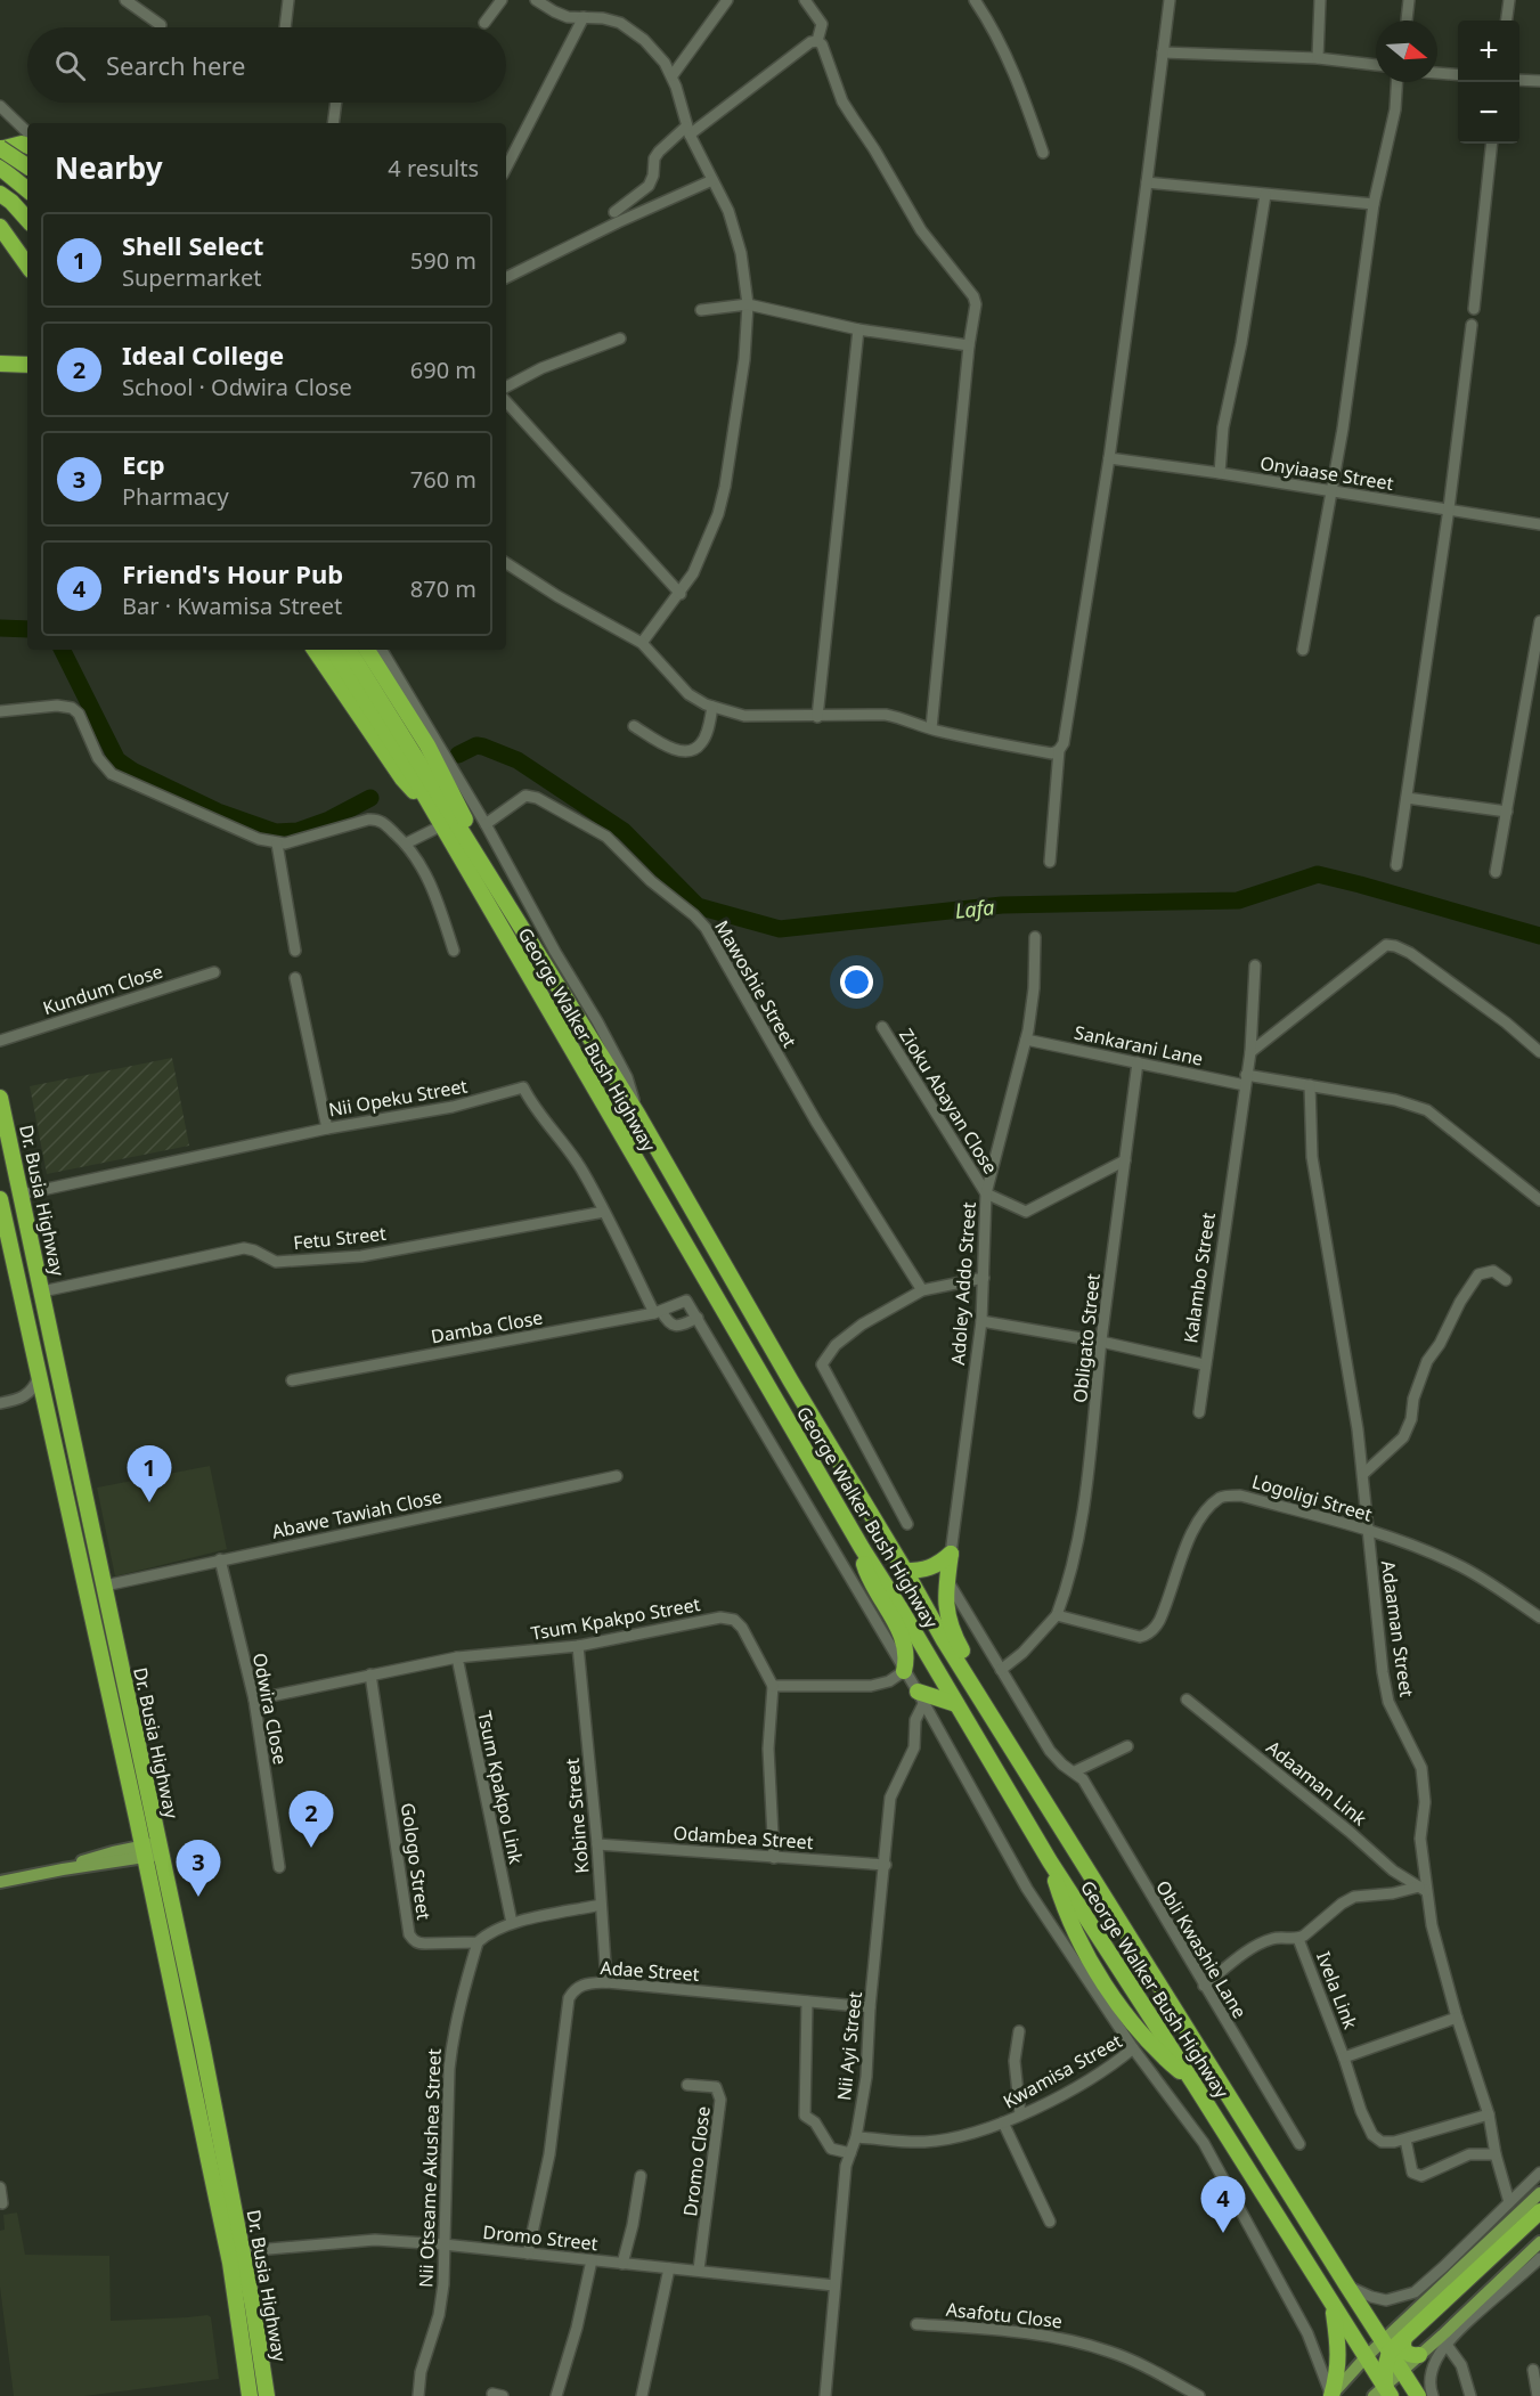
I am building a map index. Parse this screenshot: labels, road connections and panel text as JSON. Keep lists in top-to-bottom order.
{
  "streets": {
    "highway": ["George Walker Bush Highway", "Dr. Busia Highway"],
    "street": [
      "Onyiaase Street",
      "Mawoshie Street",
      "Kundum Close",
      "Sankarani Lane",
      "Nii Opeku Street",
      "Zioku Abayan Close",
      "Fetu Street",
      "Kalambo Street",
      "Adoley Addo Street",
      "Damba Close",
      "Obligato Street",
      "Logoligi Street",
      "Abawe Tawiah Close",
      "Tsum Kpakpo Street",
      "Adaaman Street",
      "Odwira Close",
      "Adaaman Link",
      "Tsum Kpakpo Link",
      "Kobine Street",
      "Odambea Street",
      "Gologo Street",
      "Obli Kwashie Lane",
      "Adae Street",
      "Ivela Link",
      "Nii Ayi Street",
      "Kwamisa Street",
      "Dromo Close",
      "Nii Otseame Akushea Street",
      "Dromo Street",
      "Asafotu Close"
    ]
  },
  "crossings": [
    ["Mawoshie Street", "George Walker Bush Highway"],
    ["Sankarani Lane", "Kalambo Street"],
    ["Sankarani Lane", "Adoley Addo Street"],
    ["Sankarani Lane", "Obligato Street"],
    ["Sankarani Lane", "Adaaman Street"],
    ["Nii Opeku Street", "Dr. Busia Highway"],
    ["Nii Opeku Street", "Fetu Street"],
    ["Nii Opeku Street", "Damba Close"],
    ["Zioku Abayan Close", "Adoley Addo Street"],
    ["Dr. Busia Highway", "Fetu Street"],
    ["Dr. Busia Highway", "Abawe Tawiah Close"],
    ["Dr. Busia Highway", "Dromo Street"],
    ["Kalambo Street", "Adoley Addo Street"],
    ["Kalambo Street", "Obligato Street"],
    ["Obligato Street", "Logoligi Street"],
    ["Logoligi Street", "Adaaman Street"],
    ["Abawe Tawiah Close", "Odwira Close"],
    ["Tsum Kpakpo Street", "Odwira Close"],
    ["Tsum Kpakpo Street", "Tsum Kpakpo Link"],
    ["Tsum Kpakpo Street", "Kobine Street"],
    ["Tsum Kpakpo Street", "Gologo Street"],
    ["Adaaman Street", "Adaaman Link"],
    ["Adaaman Street", "Ivela Link"],
    ["Tsum Kpakpo Link", "Gologo Street"],
    ["Kobine Street", "Odambea Street"],
    ["Kobine Street", "Gologo Street"],
    ["Kobine Street", "Adae Street"],
    ["Odambea Street", "Nii Ayi Street"],
    ["Gologo Street", "Nii Otseame Akushea Street"],
    ["Adae Street", "Nii Ayi Street"],
    ["Adae Street", "Dromo Street"],
    ["Nii Ayi Street", "Kwamisa Street"],
    ["Nii Ayi Street", "Dromo Street"],
    ["Dromo Close", "Dromo Street"],
    ["Nii Otseame Akushea Street", "Dromo Street"]
  ],
  "water": ["Lafa"],
  "north": "right",
  "page": {
    "map_buttons": ["+", "−"],
    "search": "Search here",
    "heading": ["Nearby", "4 results"],
    "list": [
      {
        "mark": "1",
        "name": "Shell Select",
        "note": "Supermarket",
        "value": "590 m"
      },
      {
        "mark": "2",
        "name": "Ideal College",
        "note": "School · Odwira Close",
        "value": "690 m"
      },
      {
        "mark": "3",
        "name": "Ecp",
        "note": "Pharmacy",
        "value": "760 m"
      },
      {
        "mark": "4",
        "name": "Friend's Hour Pub",
        "note": "Bar · Kwamisa Street",
        "value": "870 m"
      }
    ],
    "pins": [
      "1",
      "2",
      "3",
      "4"
    ]
  }
}
